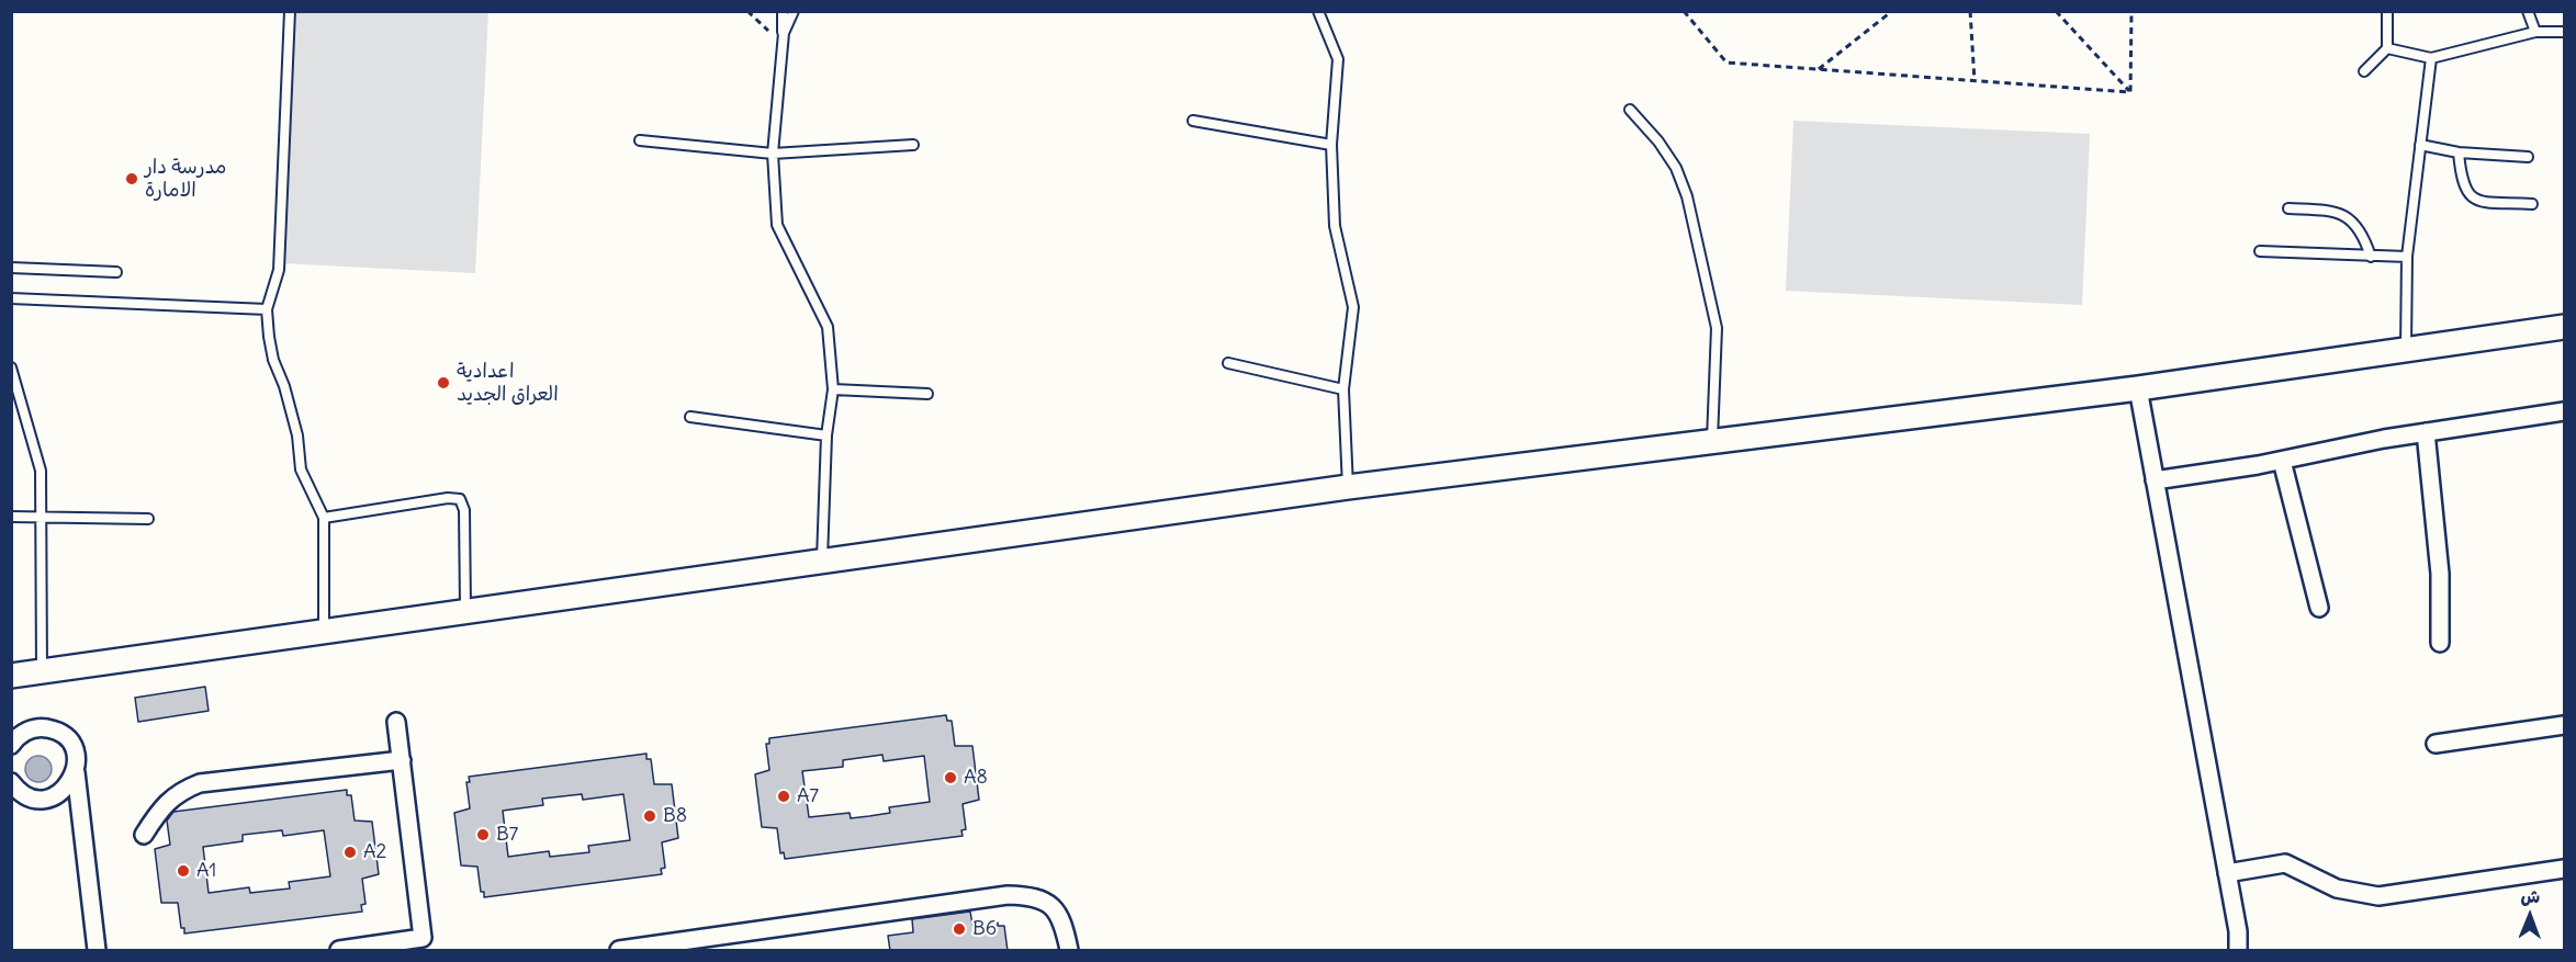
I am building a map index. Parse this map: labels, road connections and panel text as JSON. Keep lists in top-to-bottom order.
{
  "places": [
    "مدرسة دار الامارة",
    "اعدادية العراق الجديد",
    "A8",
    "A7",
    "B8",
    "B7",
    "A2",
    "A1",
    "B6"
  ],
  "north": "top"
}
